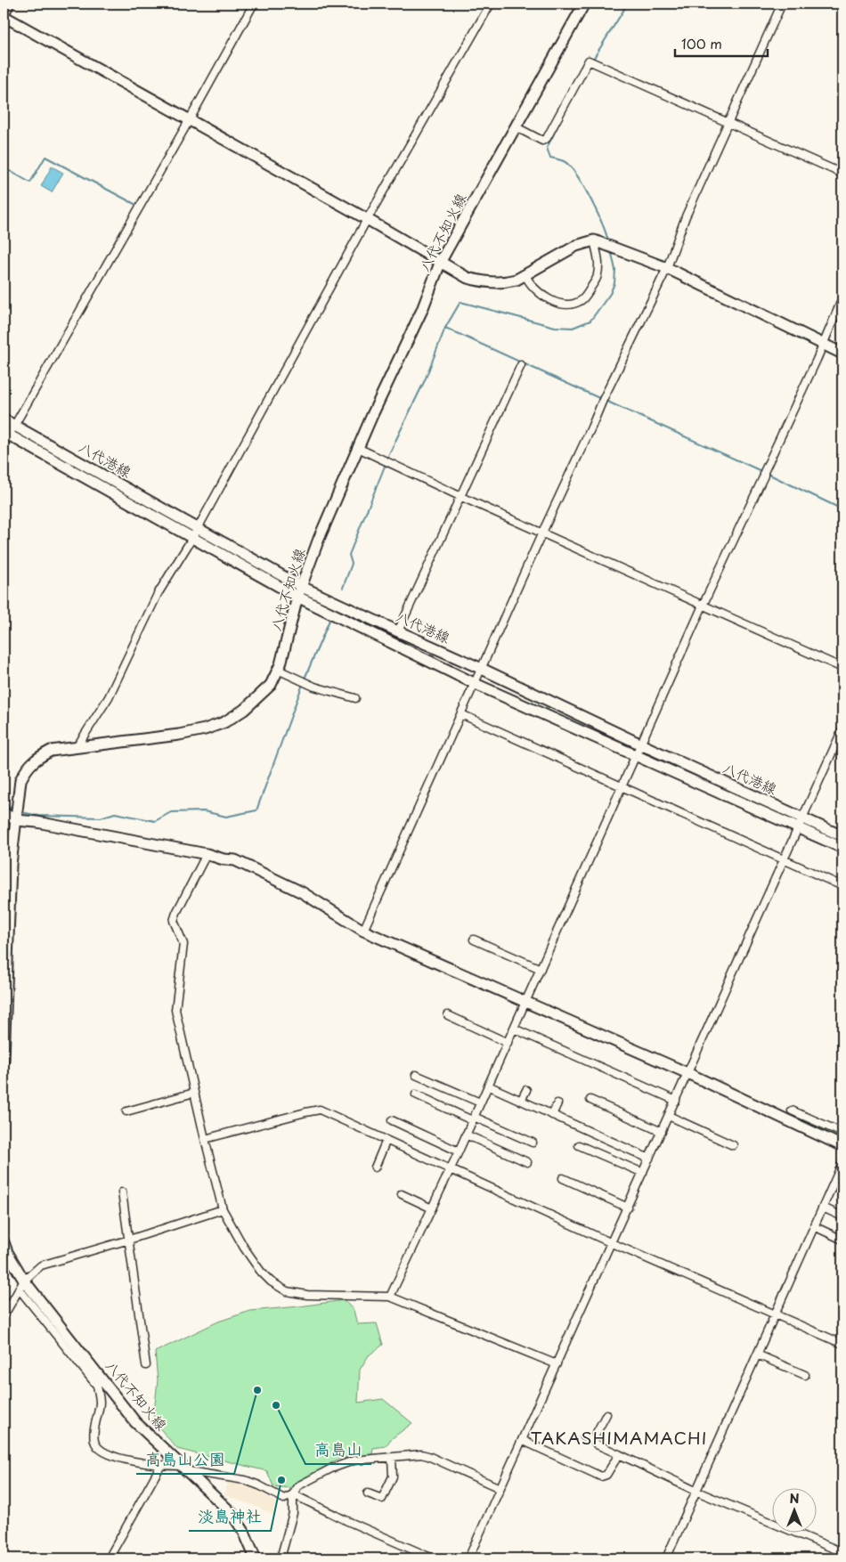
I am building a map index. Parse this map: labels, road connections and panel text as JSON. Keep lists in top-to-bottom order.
{
  "streets": {
    "main road": ["八代不知火線", "八代港線"]
  },
  "crossings": [
    ["八代不知火線", "八代港線"]
  ],
  "districts": ["TAKASHIMAMACHI"],
  "places": ["高島山公園", "高島山", "淡島神社"],
  "scale_bar": "100 m",
  "north": "top"
}
